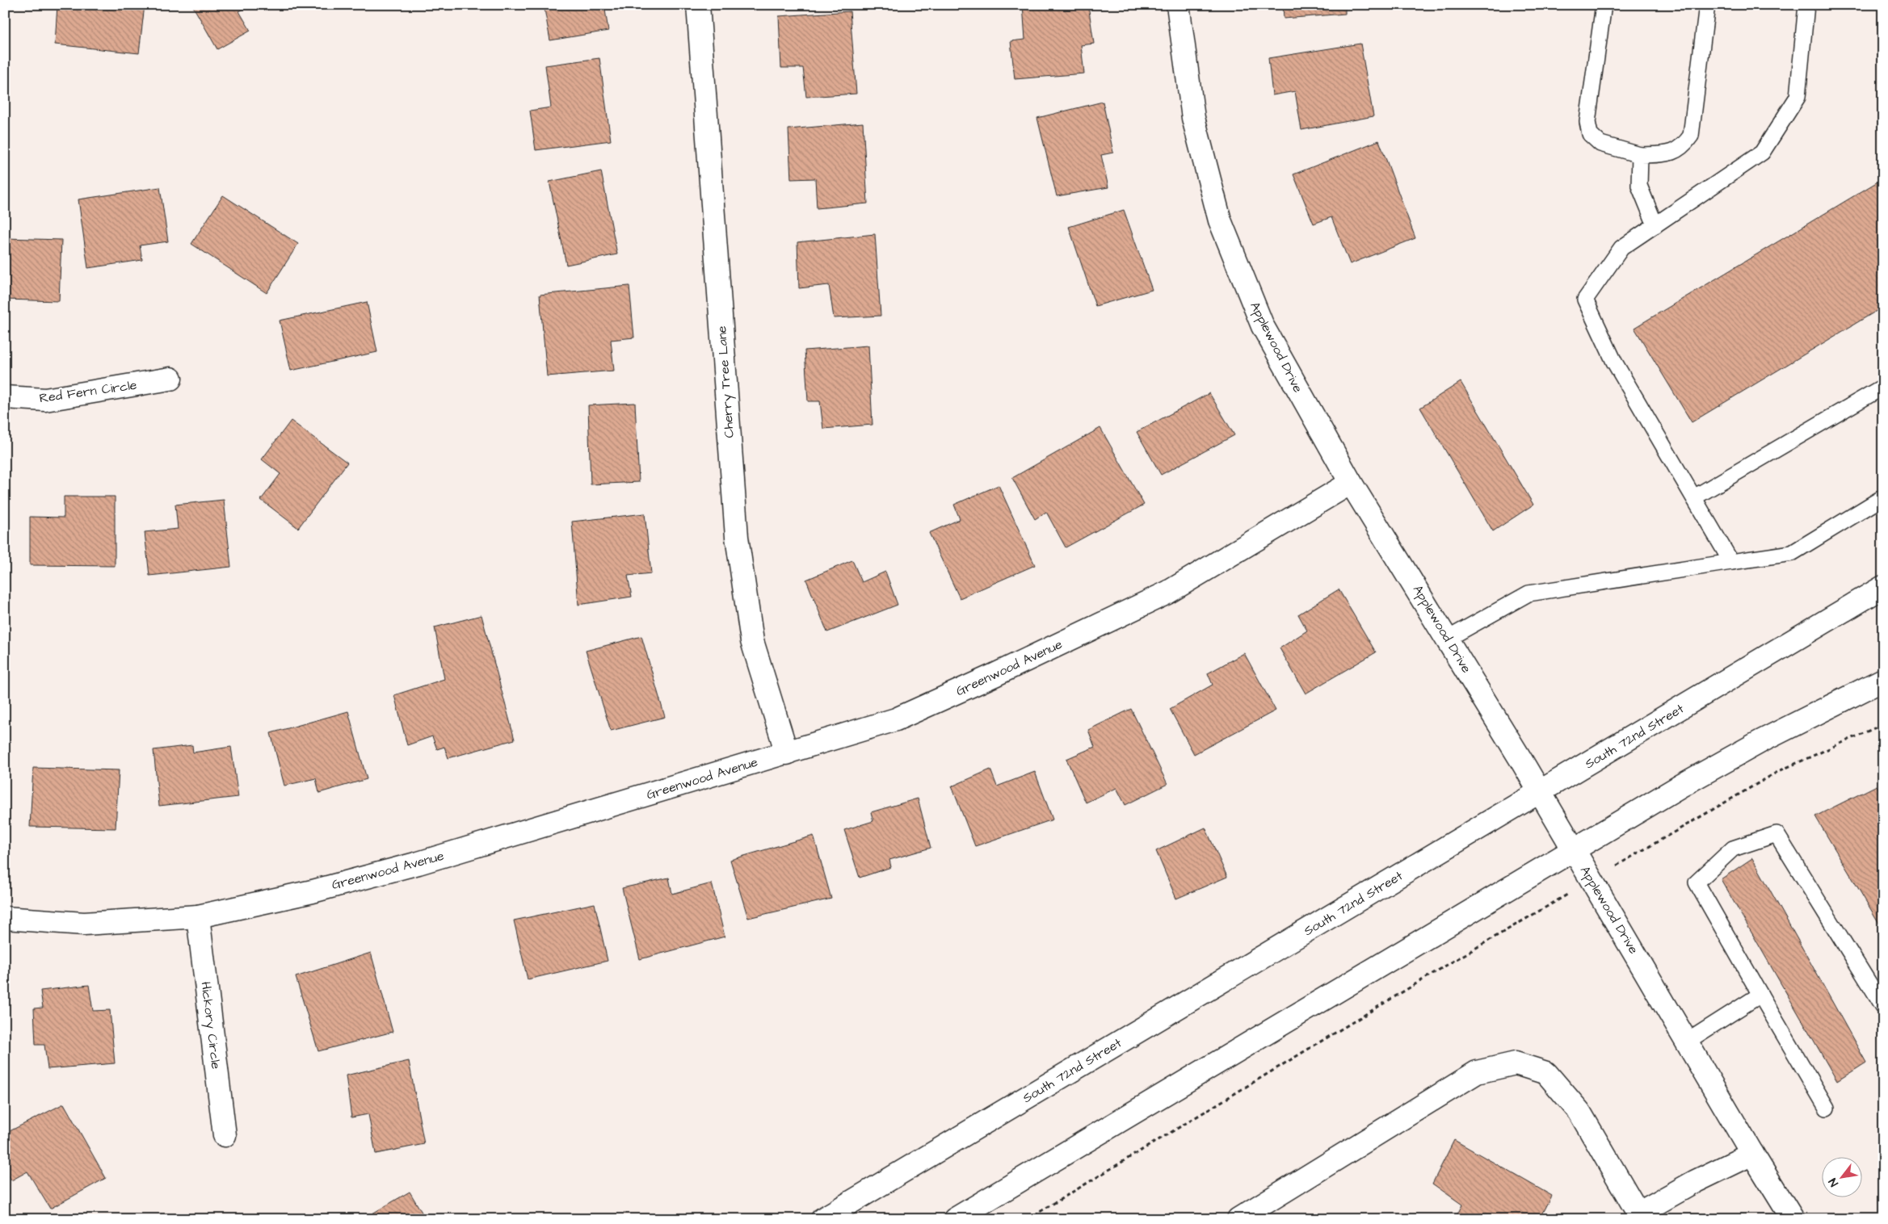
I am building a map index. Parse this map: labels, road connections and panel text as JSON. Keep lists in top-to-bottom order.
{
  "streets": {
    "street": [
      "Applewood Drive",
      "Cherry Tree Lane",
      "Red Fern Circle",
      "Greenwood Avenue",
      "South 72nd Street",
      "Hickory Circle"
    ]
  },
  "crossings": [
    ["Applewood Drive", "Greenwood Avenue"],
    ["Applewood Drive", "South 72nd Street"],
    ["Cherry Tree Lane", "Greenwood Avenue"],
    ["Greenwood Avenue", "Hickory Circle"]
  ],
  "north": "bottom left"
}
